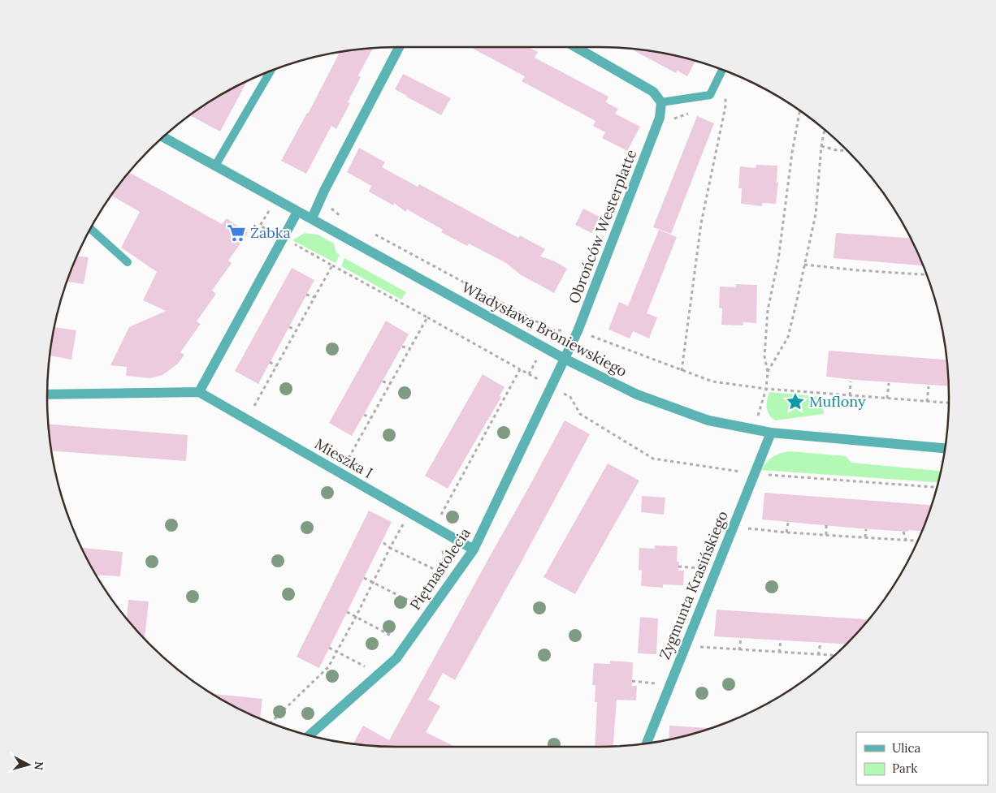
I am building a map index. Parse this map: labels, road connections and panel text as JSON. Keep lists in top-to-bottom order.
{
  "streets": {
    "street": [
      "Obrońców Westerplatte",
      "Władysława Broniewskiego",
      "Mieszka I",
      "Piętnastolecia",
      "Zygmunta Krasińskiego"
    ]
  },
  "crossings": [
    ["Obrońców Westerplatte", "Władysława Broniewskiego"],
    ["Obrońców Westerplatte", "Piętnastolecia"],
    ["Władysława Broniewskiego", "Piętnastolecia"],
    ["Władysława Broniewskiego", "Zygmunta Krasińskiego"],
    ["Mieszka I", "Piętnastolecia"]
  ],
  "places": {
    "supermarket": ["Żabka"],
    "place": ["Muflony"]
  },
  "legend": ["Ulica", "Park"],
  "north": "right"
}
